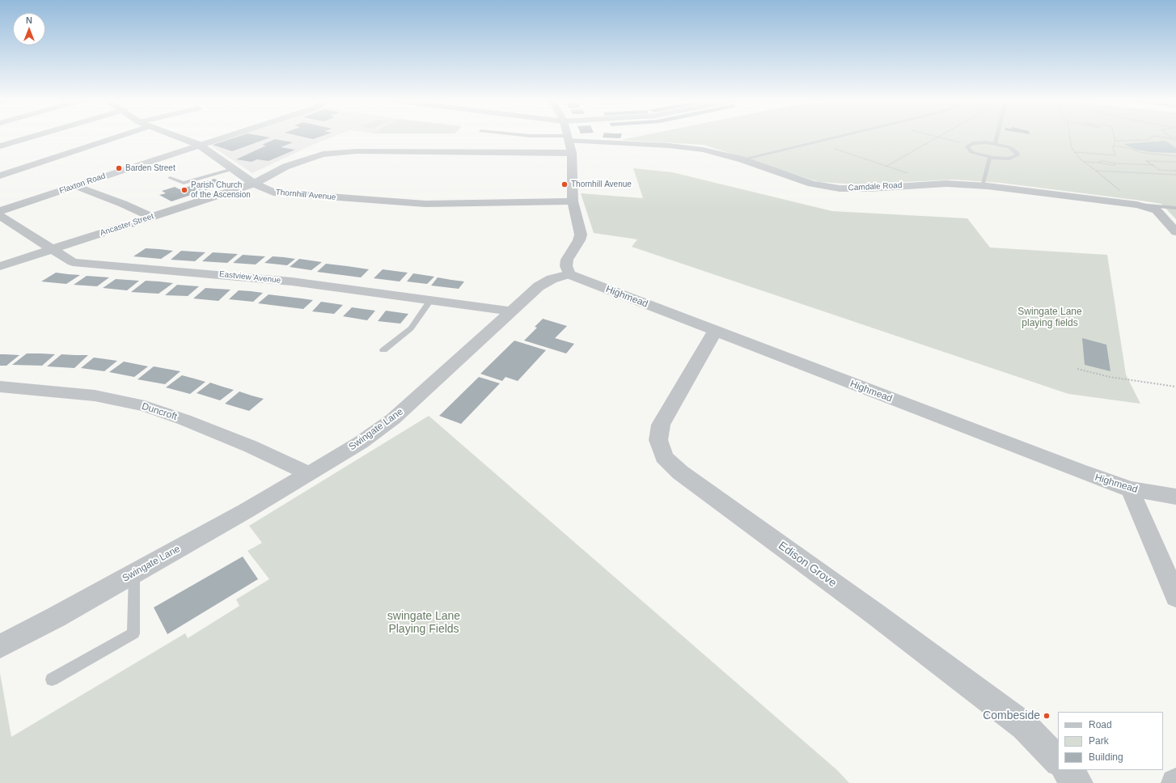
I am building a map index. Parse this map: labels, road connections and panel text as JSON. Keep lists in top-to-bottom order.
{
  "streets": {
    "street": [
      "Flaxton Road",
      "Camdale Road",
      "Thornhill Avenue",
      "Ancaster Street",
      "Eastview Avenue",
      "Highmead",
      "Duncroft",
      "Swingate Lane",
      "Edison Grove"
    ]
  },
  "crossings": [
    ["Flaxton Road", "Thornhill Avenue"],
    ["Thornhill Avenue", "Ancaster Street"],
    ["Ancaster Street", "Eastview Avenue"],
    ["Eastview Avenue", "Swingate Lane"],
    ["Highmead", "Swingate Lane"],
    ["Highmead", "Edison Grove"],
    ["Duncroft", "Swingate Lane"]
  ],
  "parks": ["Swingate Lane playing fields", "swingate Lane Playing Fields"],
  "places": [
    "Barden Street",
    "Thornhill Avenue",
    "Parish Church of the Ascension",
    "Combeside"
  ],
  "legend": ["Road", "Park", "Building"],
  "north": "top"
}
